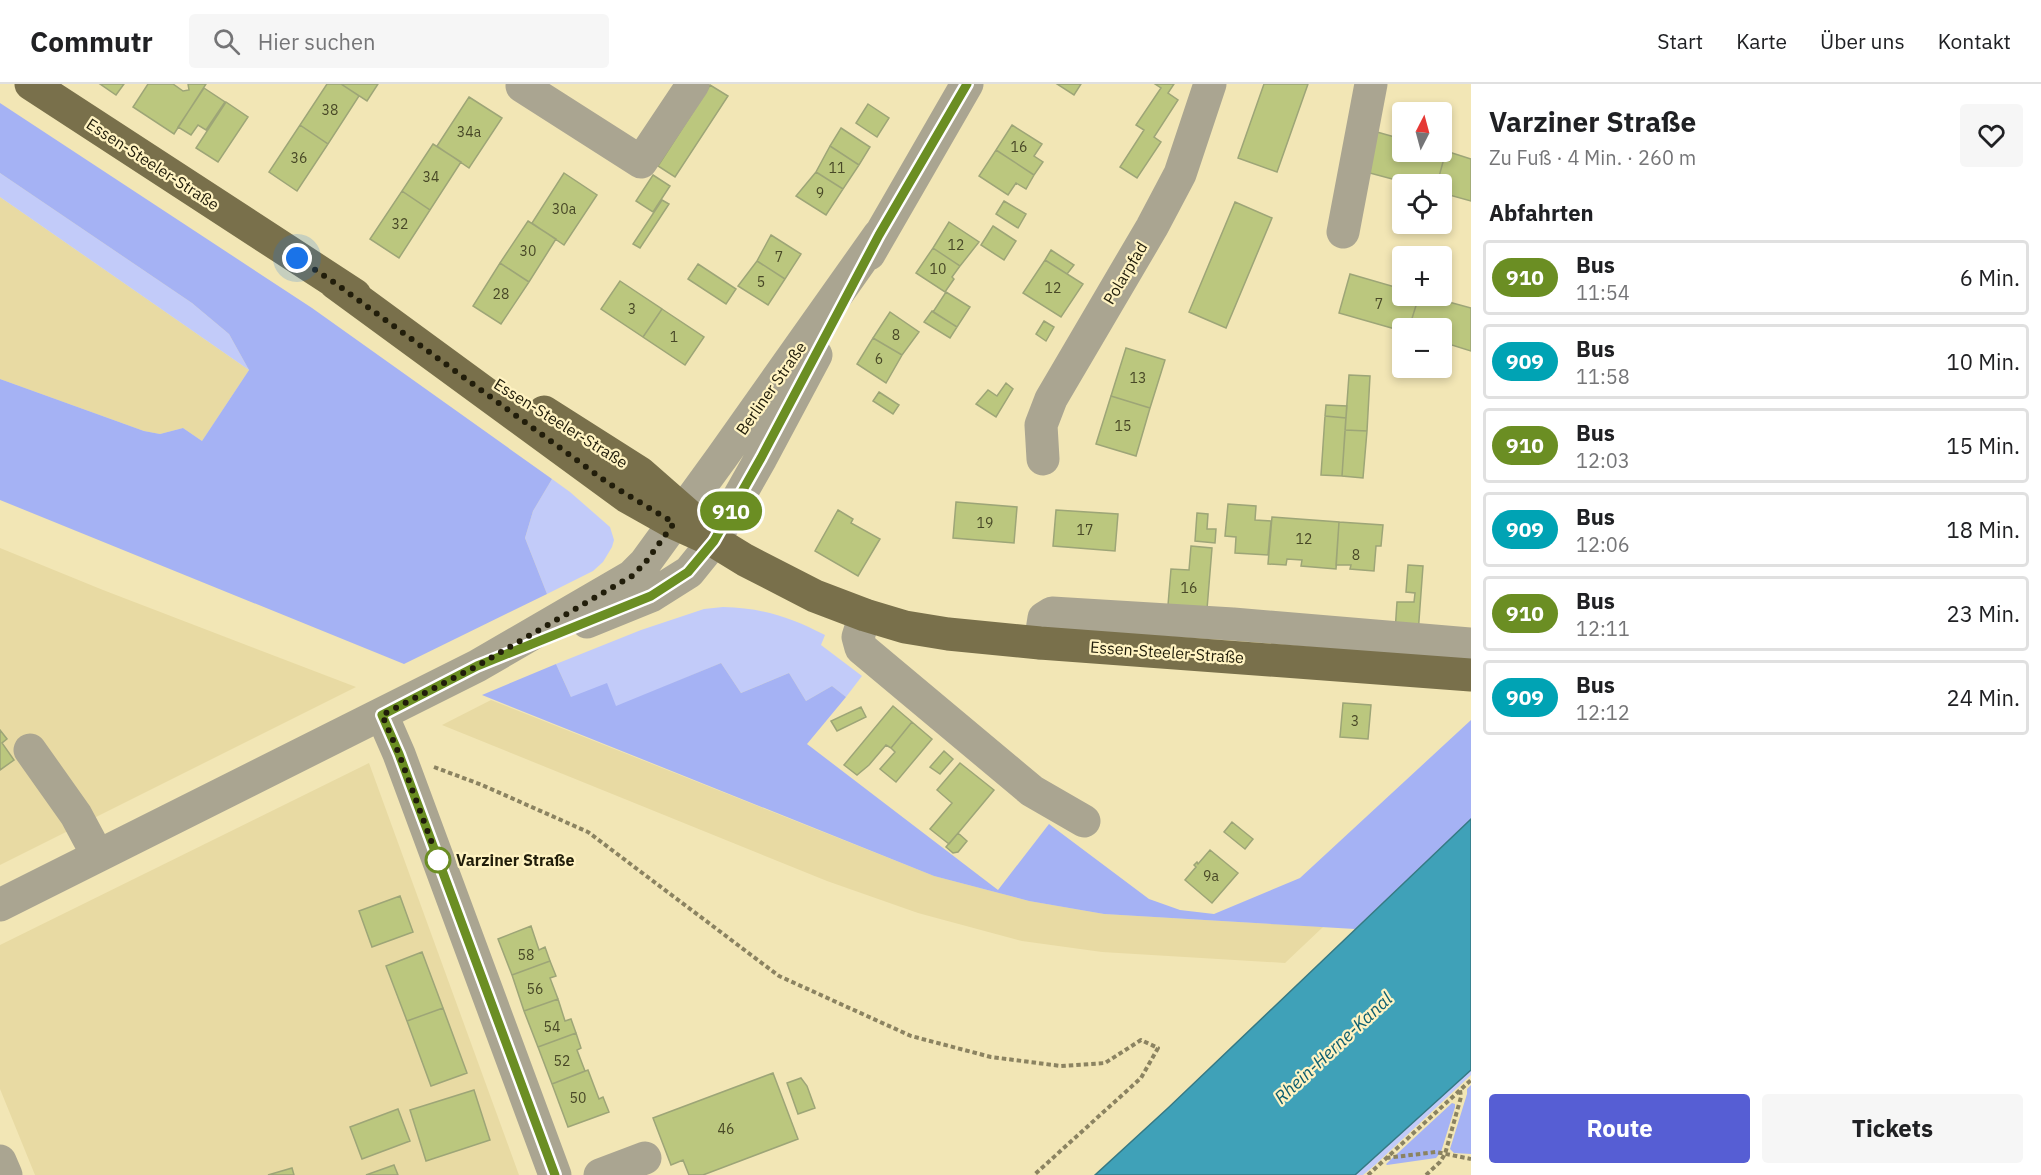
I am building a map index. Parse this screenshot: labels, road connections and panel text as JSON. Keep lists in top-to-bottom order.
{
  "streets": {
    "main road": ["Essen-Steeler-Straße"],
    "street": ["Polarpfad", "Berliner Straße"]
  },
  "crossings": [
    ["Essen-Steeler-Straße", "Berliner Straße"]
  ],
  "water": ["Rhein-Herne-Kanal"],
  "places": ["Varziner Straße"],
  "lines": ["bus line 910"],
  "house_numbers": [
    "38",
    "34a",
    "16",
    "36",
    "11",
    "34",
    "9",
    "30a",
    "32",
    "12",
    "30",
    "7",
    "10",
    "5",
    "12",
    "28",
    "7",
    "3",
    "8",
    "1",
    "6",
    "13",
    "15",
    "19",
    "17",
    "12",
    "8",
    "16",
    "3",
    "9a",
    "58",
    "56",
    "54",
    "52",
    "50",
    "46"
  ],
  "north": "top",
  "page": {
    "header": "Commutr",
    "search": "Hier suchen",
    "nav": [
      "Start",
      "Karte",
      "Über uns",
      "Kontakt"
    ],
    "on_map": "910",
    "heading": [
      ["Varziner Straße", "Zu Fuß · 4 Min. · 260 m"],
      "Abfahrten"
    ],
    "map_buttons": ["+", "−"],
    "list": [
      {
        "mark": "910",
        "name": "Bus",
        "note": "11:54",
        "value": "6 Min."
      },
      {
        "mark": "909",
        "name": "Bus",
        "note": "11:58",
        "value": "10 Min."
      },
      {
        "mark": "910",
        "name": "Bus",
        "note": "12:03",
        "value": "15 Min."
      },
      {
        "mark": "909",
        "name": "Bus",
        "note": "12:06",
        "value": "18 Min."
      },
      {
        "mark": "910",
        "name": "Bus",
        "note": "12:11",
        "value": "23 Min."
      },
      {
        "mark": "909",
        "name": "Bus",
        "note": "12:12",
        "value": "24 Min."
      }
    ],
    "buttons": ["Route", "Tickets"]
  }
}
